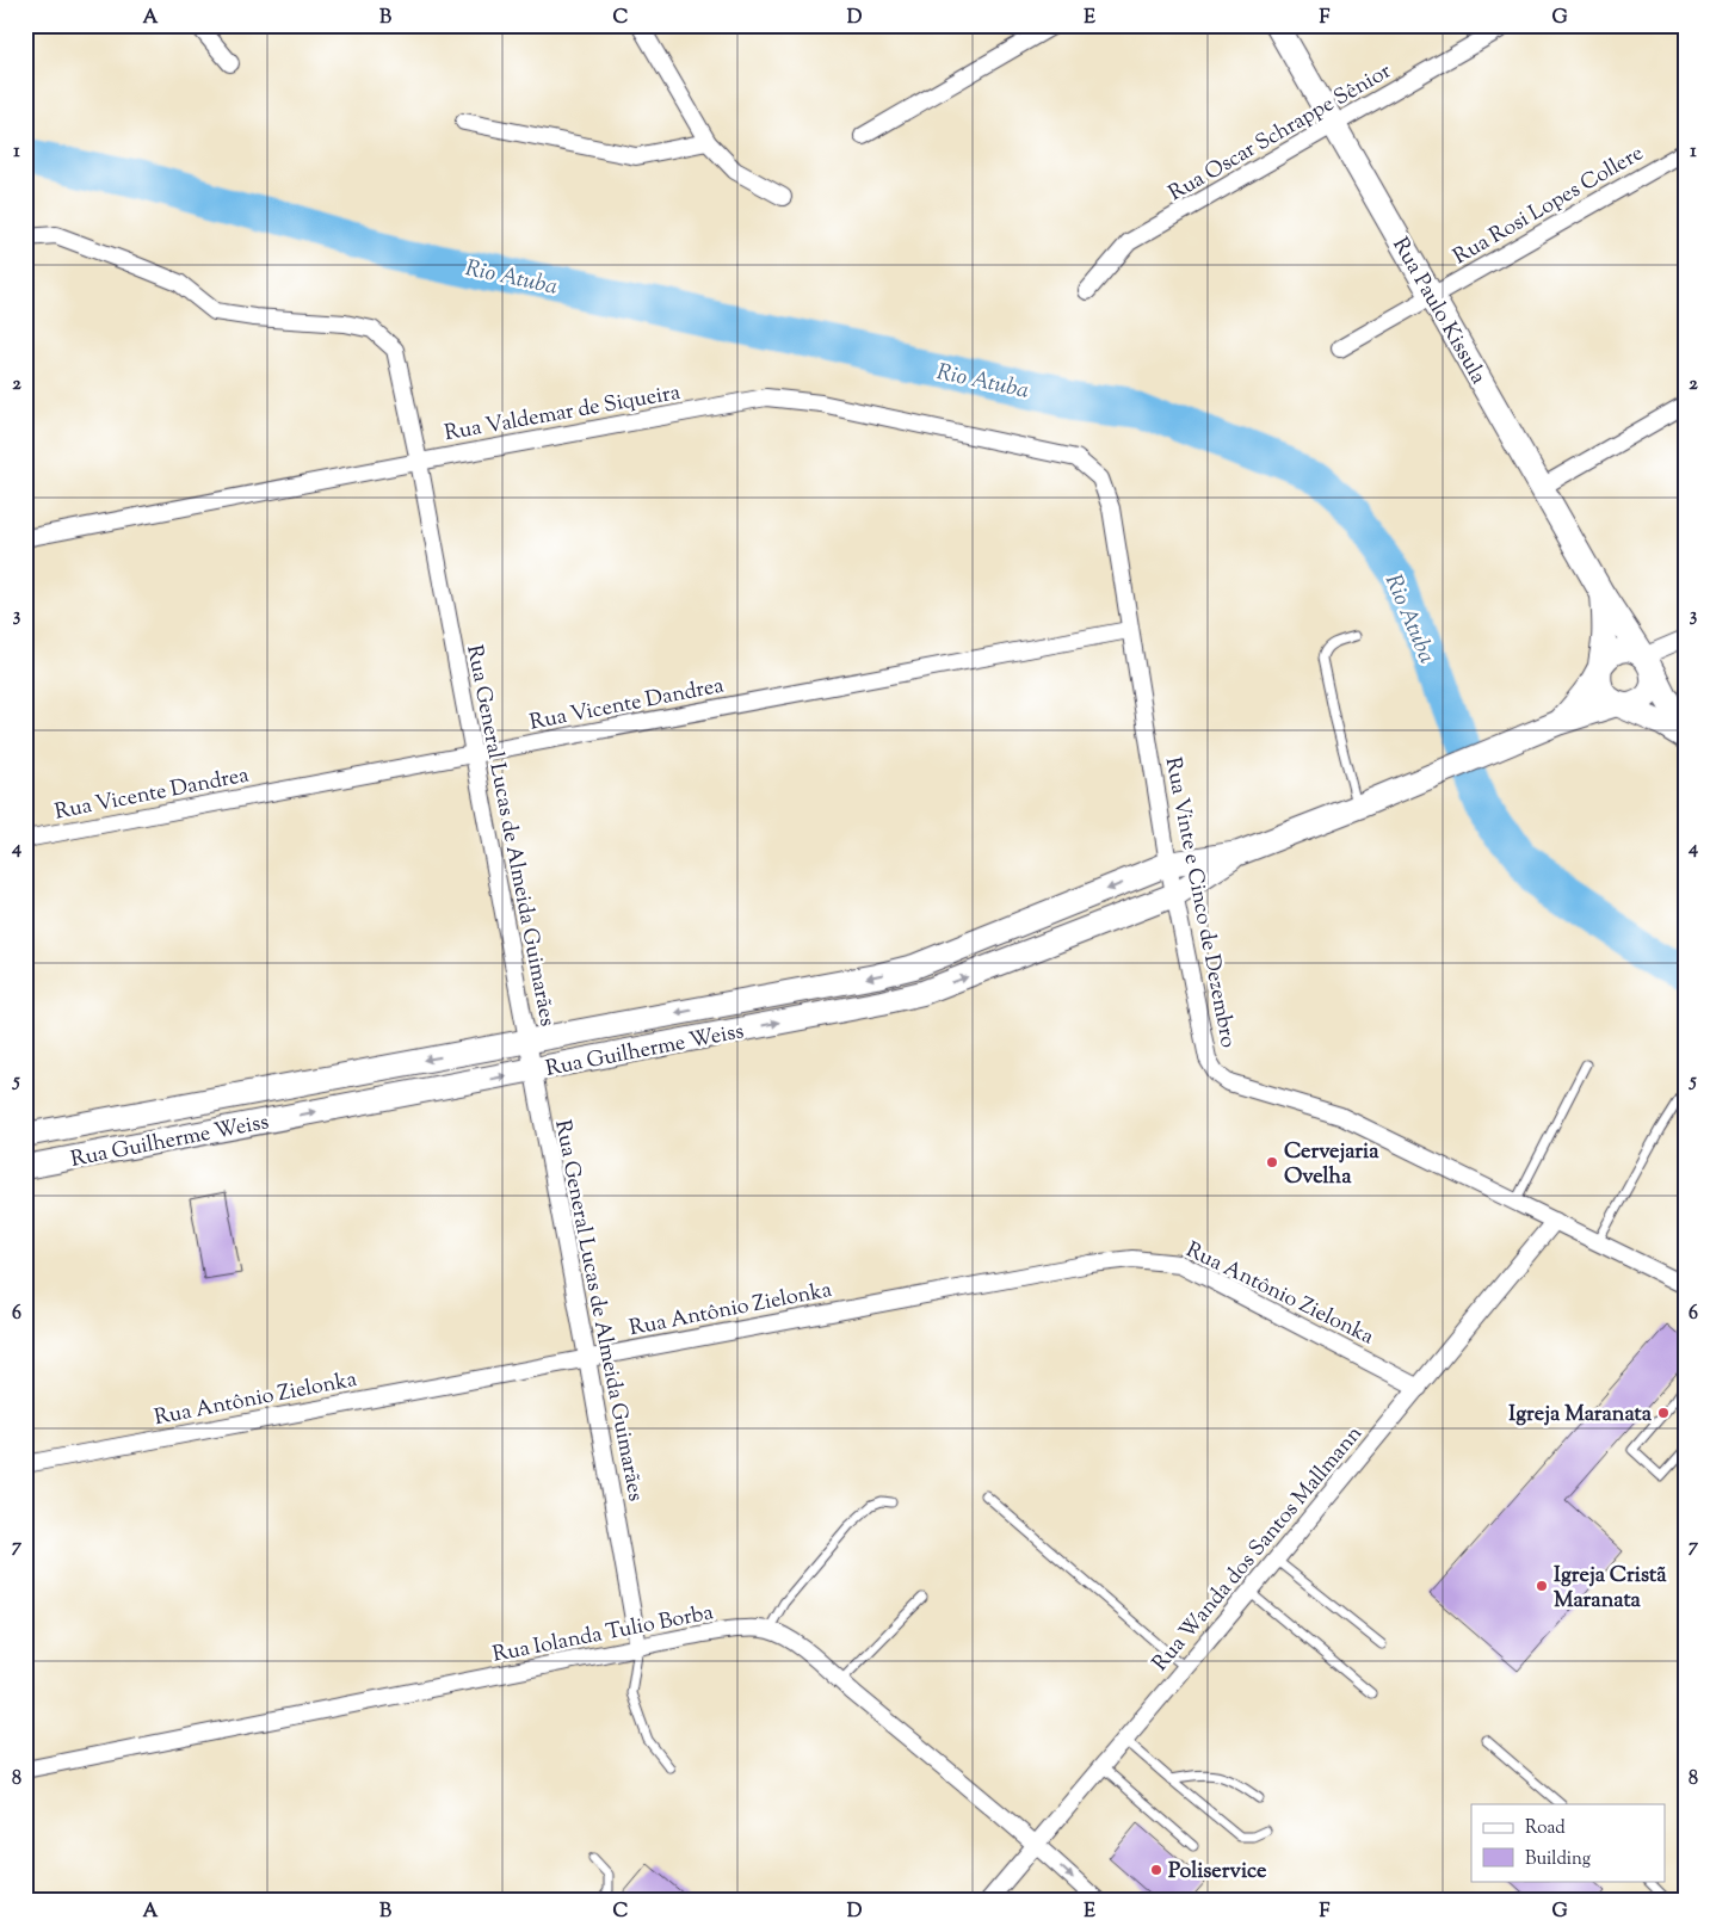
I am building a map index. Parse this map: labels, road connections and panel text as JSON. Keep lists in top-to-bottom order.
{
  "streets": {
    "street": [
      "Rua Oscar Schrappe Sênior",
      "Rua Rosi Lopes Collere",
      "Rua Paulo Kissula",
      "Rua Valdemar de Siqueira",
      "Rua Vicente Dandrea",
      "Rua General Lucas de Almeida Guimarães",
      "Rua Vinte e Cinco de Dezembro",
      "Rua Guilherme Weiss",
      "Rua Antônio Zielonka",
      "Rua Wanda dos Santos Mallmann",
      "Rua Iolanda Tulio Borba"
    ]
  },
  "crossings": [
    ["Rua Oscar Schrappe Sênior", "Rua Paulo Kissula"],
    ["Rua Rosi Lopes Collere", "Rua Paulo Kissula"],
    ["Rua Paulo Kissula", "Rua Guilherme Weiss"],
    ["Rua Valdemar de Siqueira", "Rua General Lucas de Almeida Guimarães"],
    ["Rua Valdemar de Siqueira", "Rua Vinte e Cinco de Dezembro"],
    ["Rua Vicente Dandrea", "Rua General Lucas de Almeida Guimarães"],
    ["Rua Vicente Dandrea", "Rua Vinte e Cinco de Dezembro"],
    ["Rua General Lucas de Almeida Guimarães", "Rua Guilherme Weiss"],
    ["Rua General Lucas de Almeida Guimarães", "Rua Antônio Zielonka"],
    ["Rua General Lucas de Almeida Guimarães", "Rua Iolanda Tulio Borba"],
    ["Rua Vinte e Cinco de Dezembro", "Rua Guilherme Weiss"],
    ["Rua Vinte e Cinco de Dezembro", "Rua Wanda dos Santos Mallmann"],
    ["Rua Antônio Zielonka", "Rua Wanda dos Santos Mallmann"],
    ["Rua Wanda dos Santos Mallmann", "Rua Iolanda Tulio Borba"]
  ],
  "water": ["Rio Atuba"],
  "places": [
    "Cervejaria Ovelha",
    "Igreja Maranata",
    "Igreja Cristã Maranata",
    "Poliservice"
  ],
  "legend": ["Road", "Building"],
  "grid": {
    "columns": [
      "A",
      "B",
      "C",
      "D",
      "E",
      "F",
      "G"
    ],
    "rows": [
      "1",
      "2",
      "3",
      "4",
      "5",
      "6",
      "7",
      "8"
    ]
  }
}
